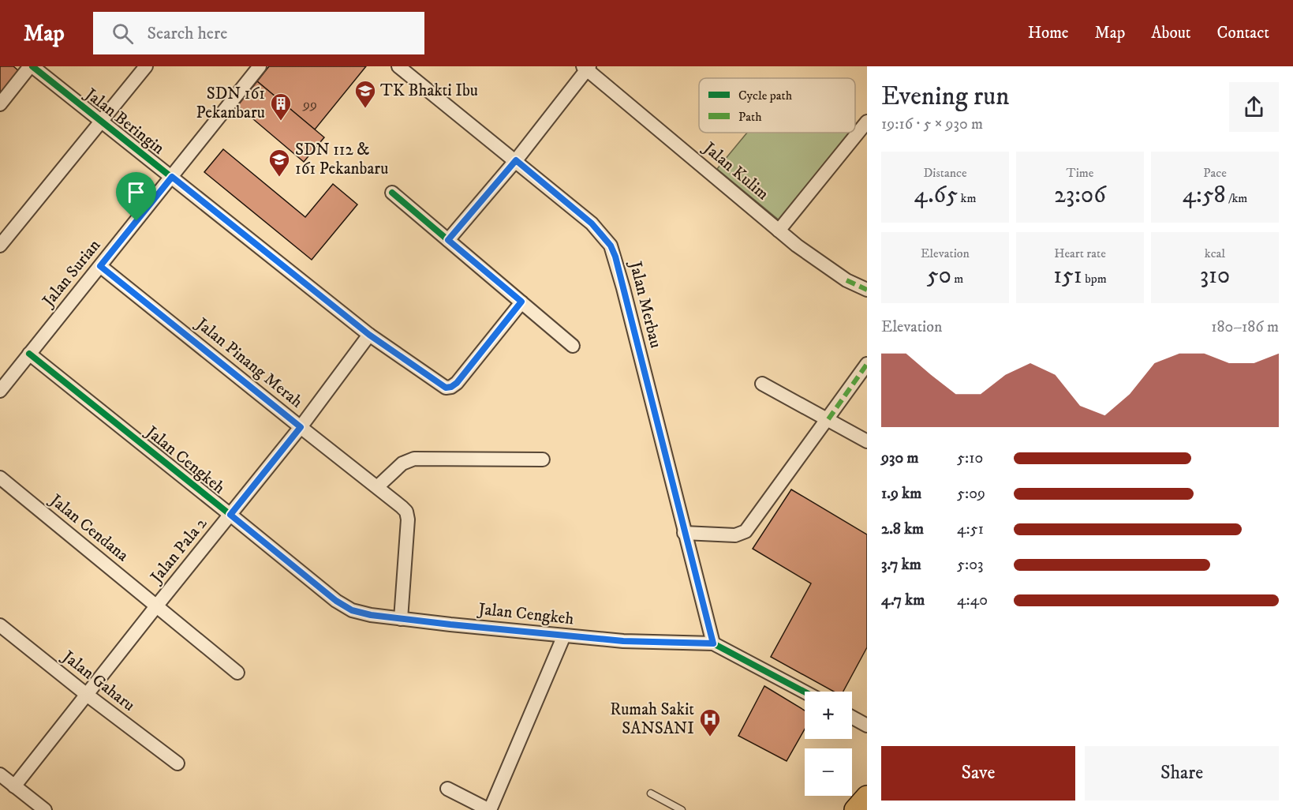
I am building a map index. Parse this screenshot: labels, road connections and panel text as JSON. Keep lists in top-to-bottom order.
{
  "streets": {
    "street": [
      "Jalan Beringin",
      "Jalan Kulim",
      "Jalan Surian",
      "Jalan Merbau",
      "Jalan Pinang Merah",
      "Jalan Cengkeh",
      "Jalan Cendana",
      "Jalan Pala 2",
      "Jalan Gaharu"
    ]
  },
  "crossings": [
    ["Jalan Beringin", "Jalan Surian"],
    ["Jalan Beringin", "Jalan Pala 2"],
    ["Jalan Surian", "Jalan Pinang Merah"],
    ["Jalan Surian", "Jalan Cengkeh"],
    ["Jalan Merbau", "Jalan Cengkeh"],
    ["Jalan Pinang Merah", "Jalan Cengkeh"],
    ["Jalan Pinang Merah", "Jalan Pala 2"],
    ["Jalan Cengkeh", "Jalan Pala 2"],
    ["Jalan Cendana", "Jalan Pala 2"],
    ["Jalan Pala 2", "Jalan Gaharu"]
  ],
  "places": {
    "school or university": ["TK Bhakti Ibu", "SDN 112 & 161 Pekanbaru"],
    "building": ["SDN 161 Pekanbaru"],
    "hospital": ["Rumah Sakit SANSANI"]
  },
  "house_numbers": ["99"],
  "legend": ["Cycle path", "Path"],
  "page": {
    "header": "Map",
    "search": "Search here",
    "nav": [
      "Home",
      "Map",
      "About",
      "Contact"
    ],
    "heading": ["Evening run", "19:16 · 5 × 930 m"],
    "stats": [
      ["Distance", "4.65 km"],
      ["Time", "23:06"],
      ["Pace", "4:58 /km"],
      ["Elevation", "50 m"],
      ["Heart rate", "151 bpm"],
      ["kcal", "310"]
    ],
    "chart": ["Elevation", "180–186 m"],
    "list": [
      {
        "name": "930 m",
        "note": "5:10"
      },
      {
        "name": "1.9 km",
        "note": "5:09"
      },
      {
        "name": "2.8 km",
        "note": "4:51"
      },
      {
        "name": "3.7 km",
        "note": "5:03"
      },
      {
        "name": "4.7 km",
        "note": "4:40"
      }
    ],
    "map_buttons": ["+", "−"],
    "buttons": ["Save", "Share"]
  }
}
